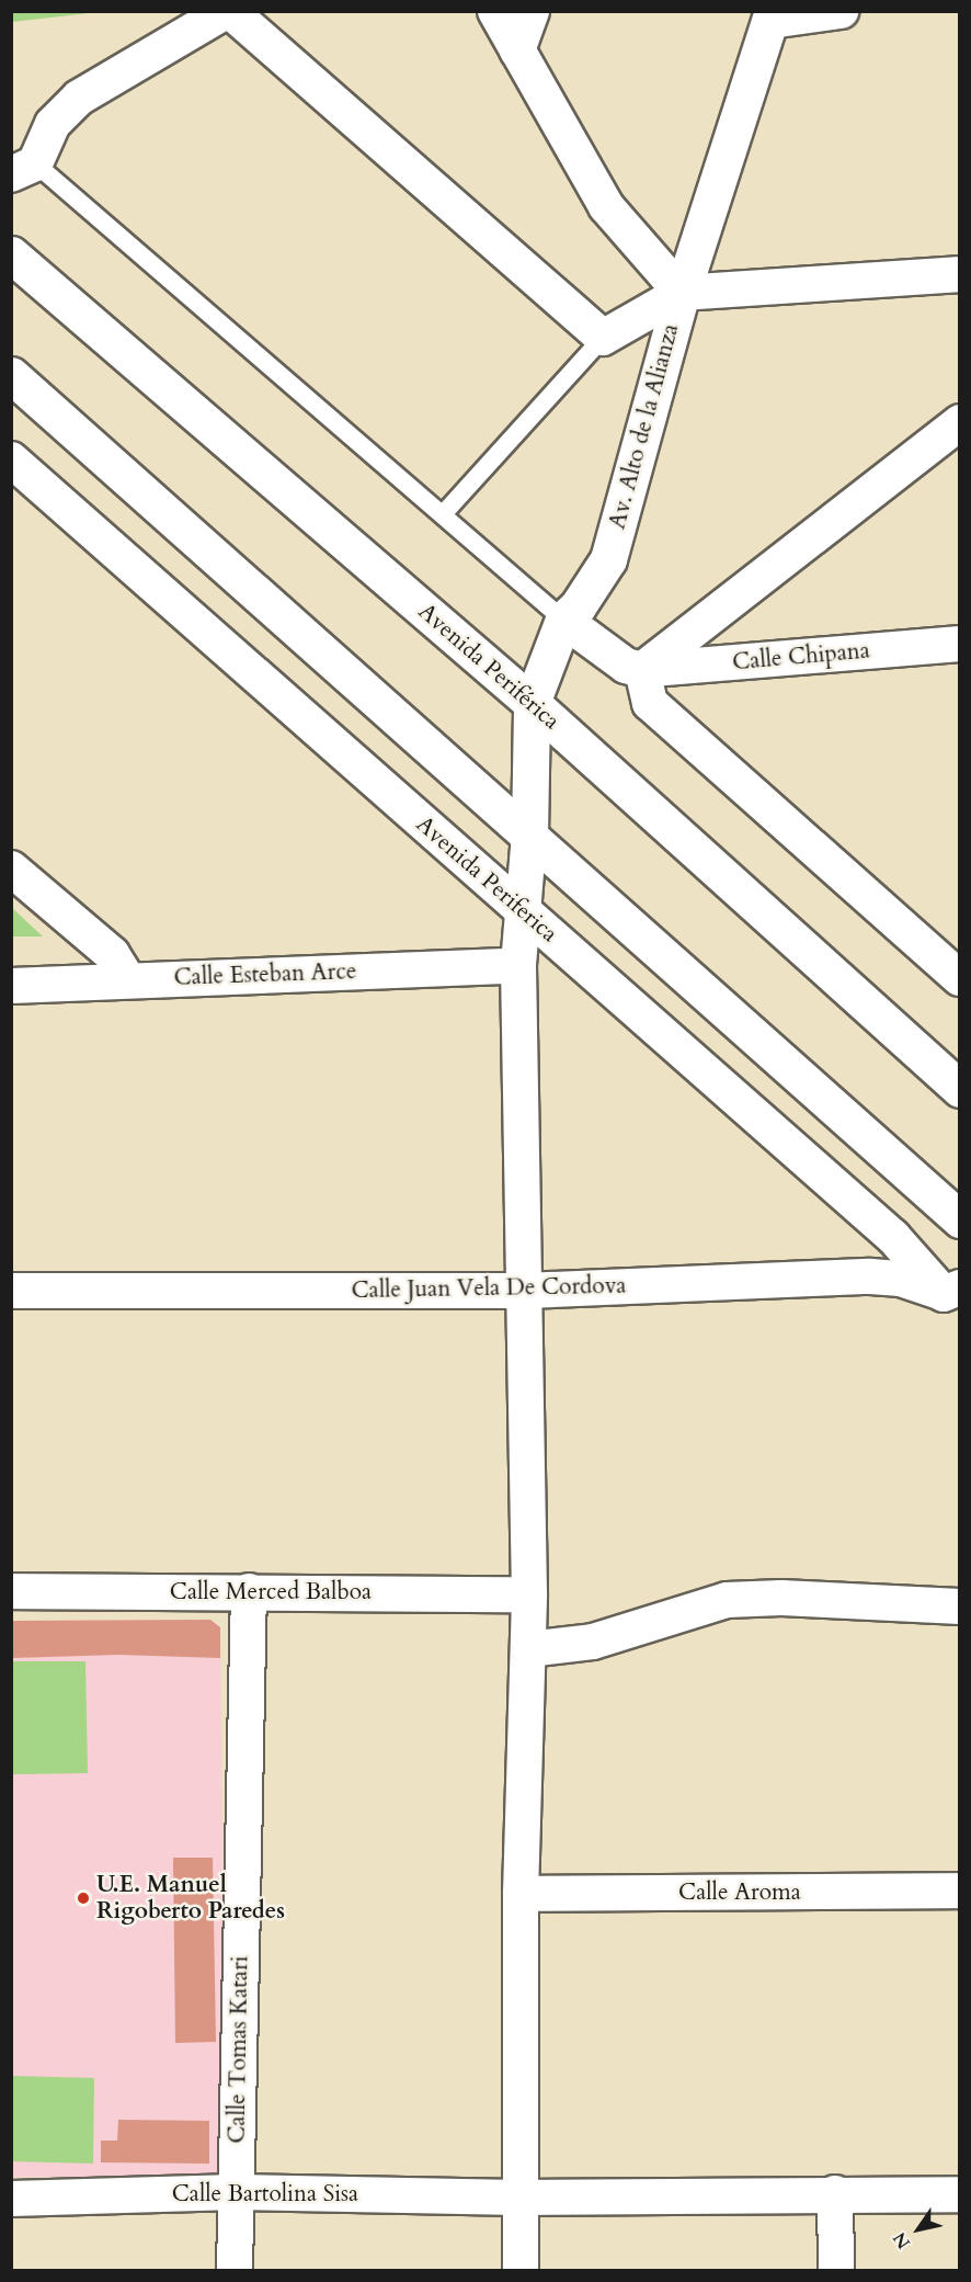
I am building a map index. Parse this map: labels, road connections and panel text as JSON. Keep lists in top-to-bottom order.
{
  "streets": {
    "street": [
      "Av. Alto de la Alianza",
      "Calle Chipana",
      "Avenida Periférica",
      "Avenida Periferica",
      "Calle Esteban Arce",
      "Calle Juan Vela De Cordova",
      "Calle Merced Balboa",
      "Calle Aroma",
      "Calle Tomas Katari",
      "Calle Bartolina Sisa"
    ]
  },
  "crossings": [
    ["Av. Alto de la Alianza", "Avenida Periférica"],
    ["Avenida Periferica", "Calle Juan Vela De Cordova"],
    ["Calle Merced Balboa", "Calle Tomas Katari"],
    ["Calle Tomas Katari", "Calle Bartolina Sisa"]
  ],
  "places": ["U.E. Manuel Rigoberto Paredes"],
  "north": "bottom left"
}
